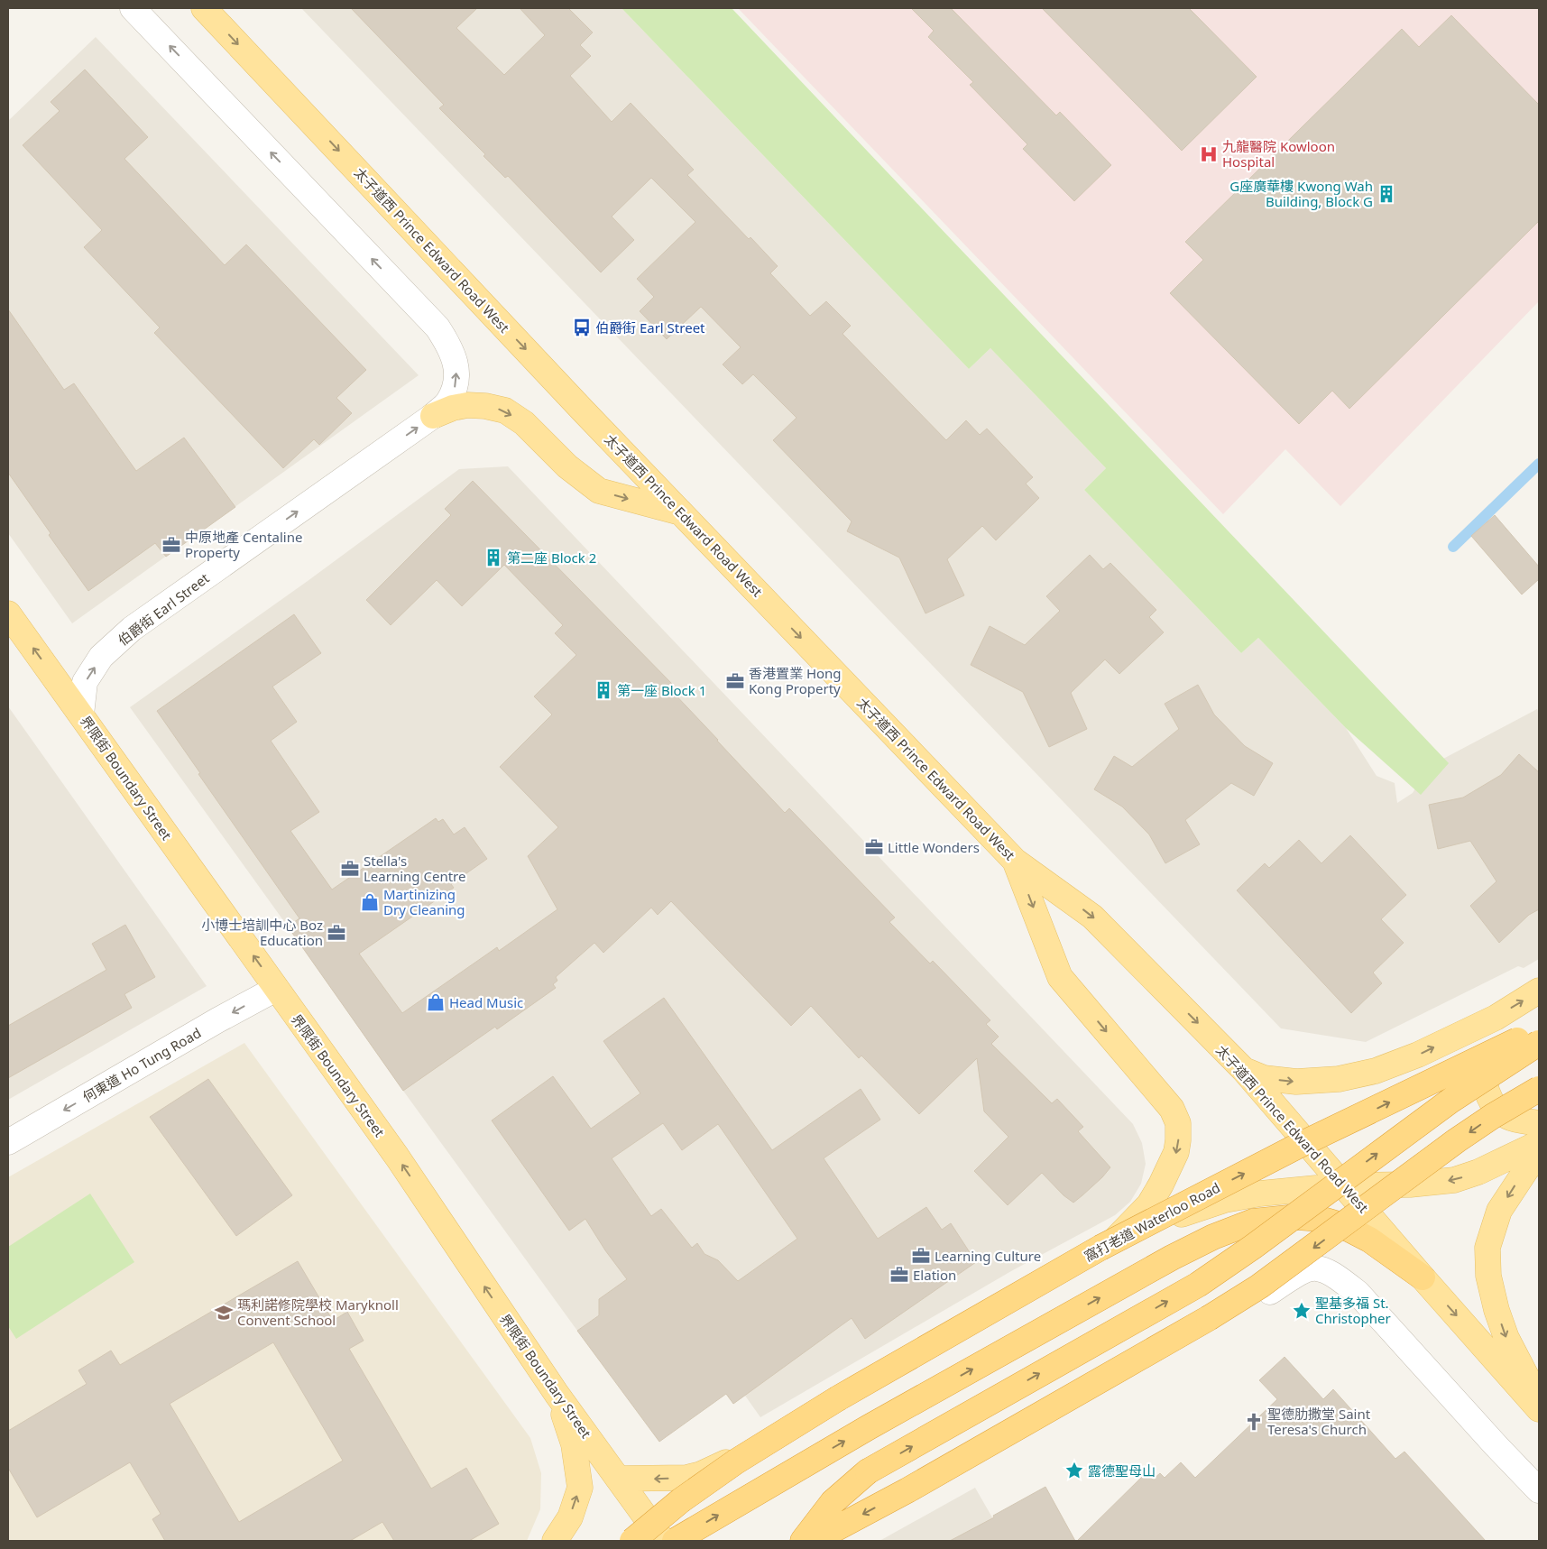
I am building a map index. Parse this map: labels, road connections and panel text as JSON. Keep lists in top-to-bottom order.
{
  "streets": {
    "highway": ["窩打老道 Waterloo Road"],
    "main road": ["太子道西 Prince Edward Road West", "界限街 Boundary Street"],
    "street": ["伯爵街 Earl Street", "何東道 Ho Tung Road"]
  },
  "crossings": [
    ["太子道西 Prince Edward Road West", "窩打老道 Waterloo Road"],
    ["伯爵街 Earl Street", "界限街 Boundary Street"],
    ["界限街 Boundary Street", "何東道 Ho Tung Road"],
    ["界限街 Boundary Street", "窩打老道 Waterloo Road"]
  ],
  "one_way": [
    "太子道西 Prince Edward Road West",
    "伯爵街 Earl Street",
    "界限街 Boundary Street",
    "何東道 Ho Tung Road"
  ],
  "places": {
    "hospital": ["九龍醫院 Kowloon Hospital"],
    "building": ["G座廣華樓 Kwong Wah Building, Block G", "第二座 Block 2", "第一座 Block 1"],
    "bus stop": ["伯爵街 Earl Street"],
    "office": [
      "中原地產 Centaline Property",
      "香港置業 Hong Kong Property",
      "Little Wonders",
      "Stella's Learning Centre",
      "小博士培訓中心 Boz Education",
      "Learning Culture",
      "Elation"
    ],
    "shop": ["Martinizing Dry Cleaning", "Head Music"],
    "place": ["聖基多福 St. Christopher", "露德聖母山"],
    "school or university": ["瑪利諾修院學校 Maryknoll Convent School"],
    "church": ["聖德肋撒堂 Saint Teresa's Church"]
  }
}
